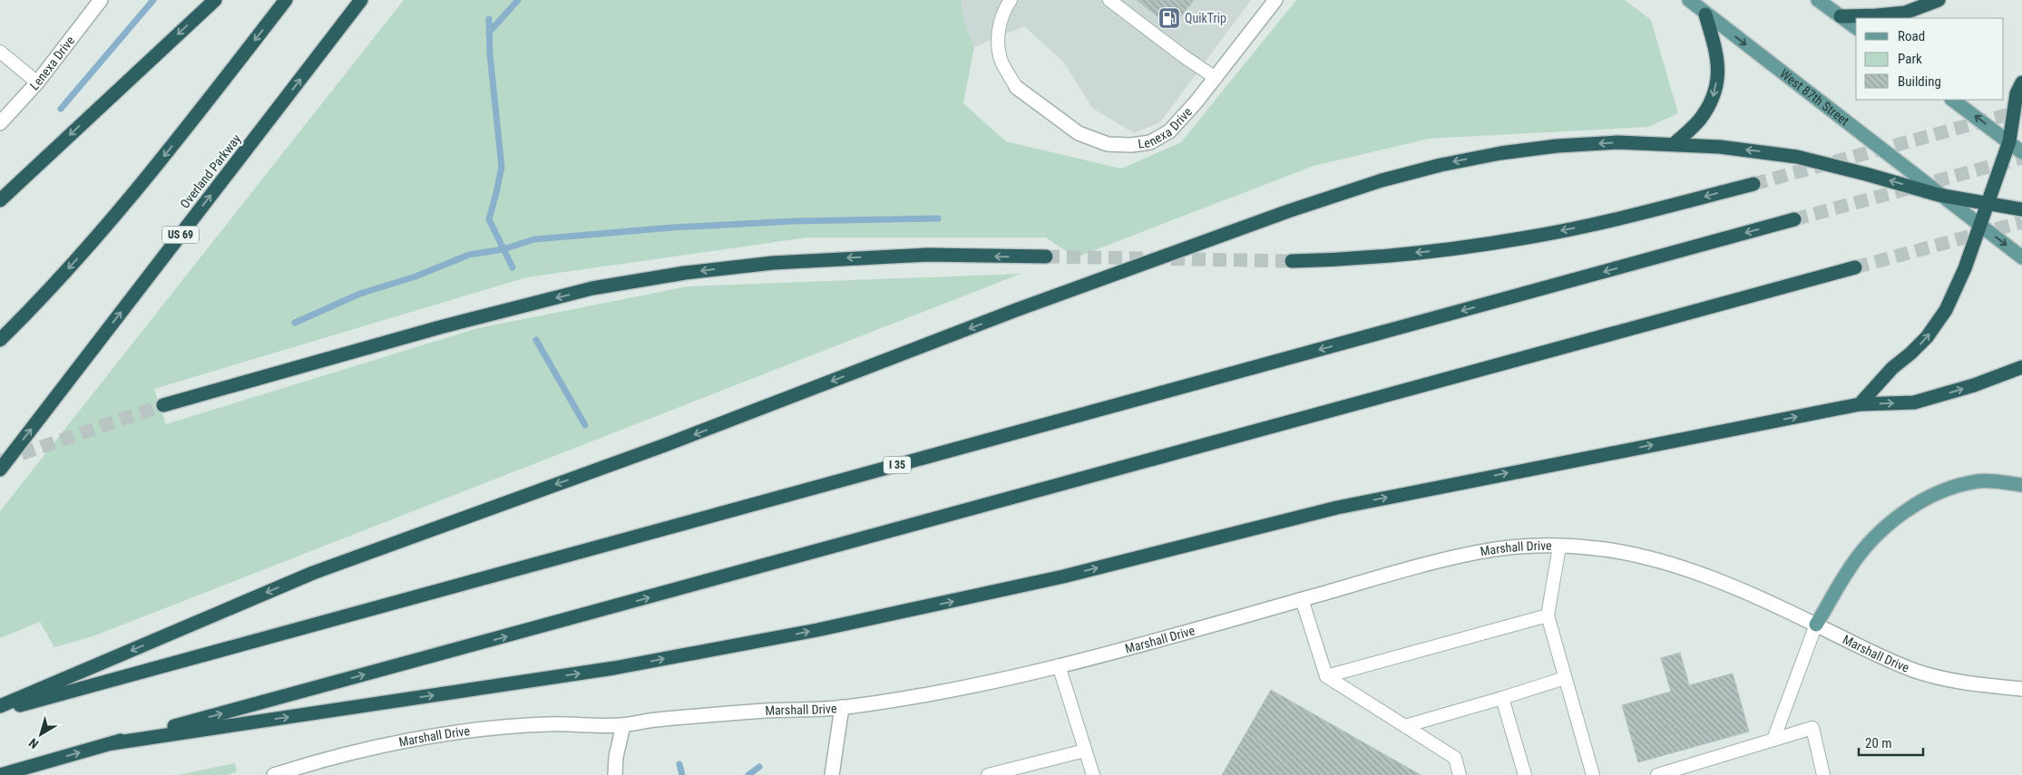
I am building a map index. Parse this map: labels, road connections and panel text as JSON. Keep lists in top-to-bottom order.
{
  "streets": {
    "highway": ["Overland Parkway", "US 69", "I 35"],
    "main road": ["West 87th Street"],
    "street": ["Lenexa Drive", "Marshall Drive"]
  },
  "one_way": ["West 87th Street"],
  "places": {
    "fuel station": ["QuikTrip"]
  },
  "legend": ["Road", "Park", "Building"],
  "scale_bar": "20 m",
  "north": "bottom left"
}
